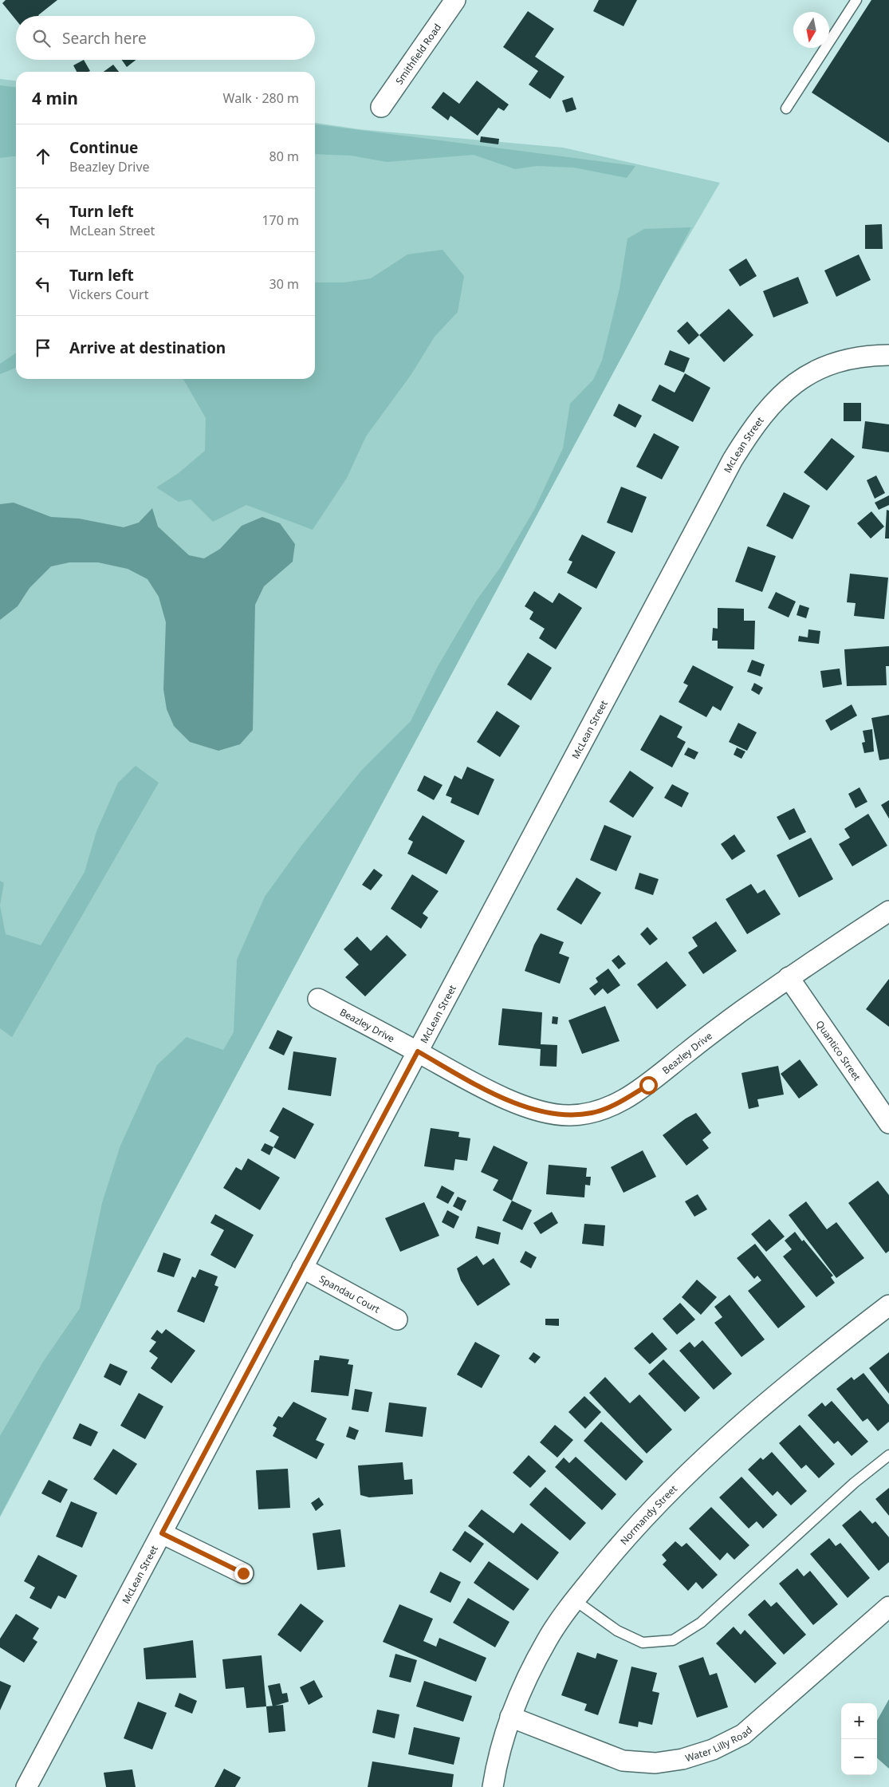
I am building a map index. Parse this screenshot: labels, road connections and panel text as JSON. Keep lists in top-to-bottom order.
{
  "streets": {
    "street": [
      "Smithfield Road",
      "McLean Street",
      "Beazley Drive",
      "Quantico Street",
      "Spandau Court",
      "Normandy Street",
      "Water Lilly Road"
    ]
  },
  "crossings": [
    ["McLean Street", "Beazley Drive"],
    ["McLean Street", "Spandau Court"],
    ["Beazley Drive", "Quantico Street"],
    ["Normandy Street", "Water Lilly Road"]
  ],
  "north": "bottom",
  "page": {
    "search": "Search here",
    "heading": ["4 min", "Walk · 280 m"],
    "list": [
      ["Continue", "Beazley Drive", "80 m"],
      ["Turn left", "McLean Street", "170 m"],
      ["Turn left", "Vickers Court", "30 m"],
      "Arrive at destination"
    ],
    "map_buttons": ["+", "−"]
  }
}
